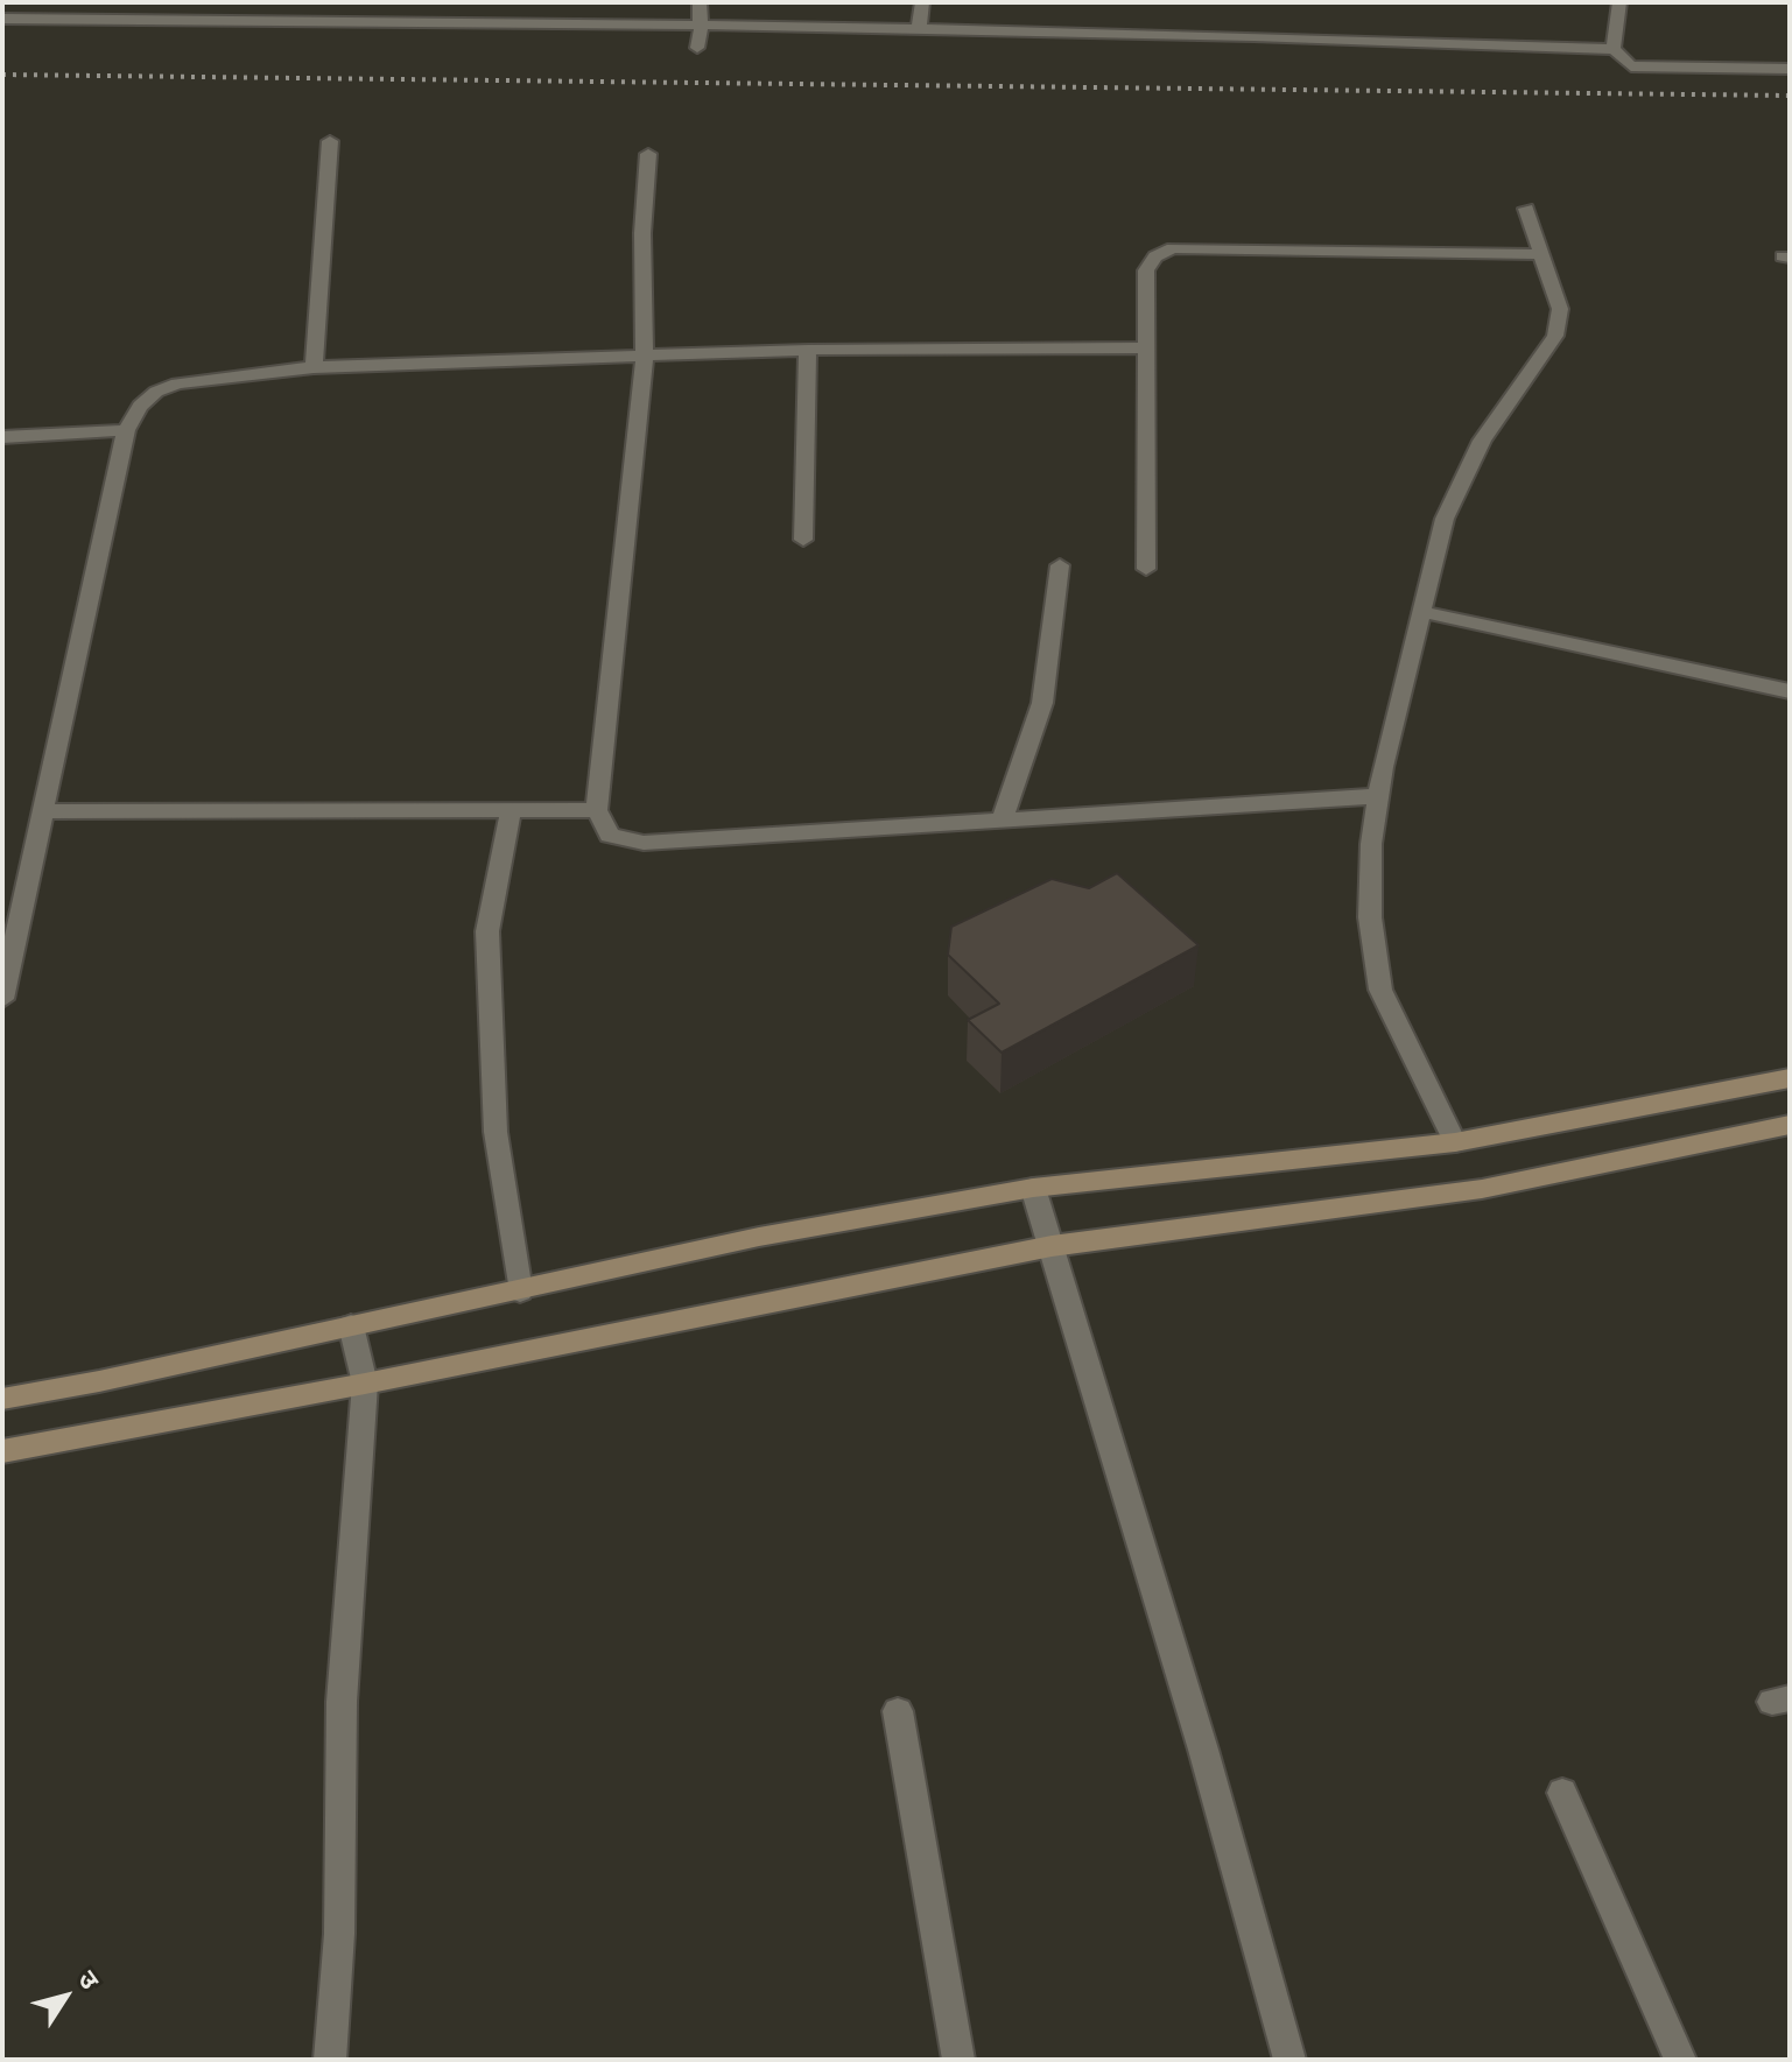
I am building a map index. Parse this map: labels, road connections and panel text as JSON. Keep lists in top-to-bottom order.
{
  "north": "top right"
}
